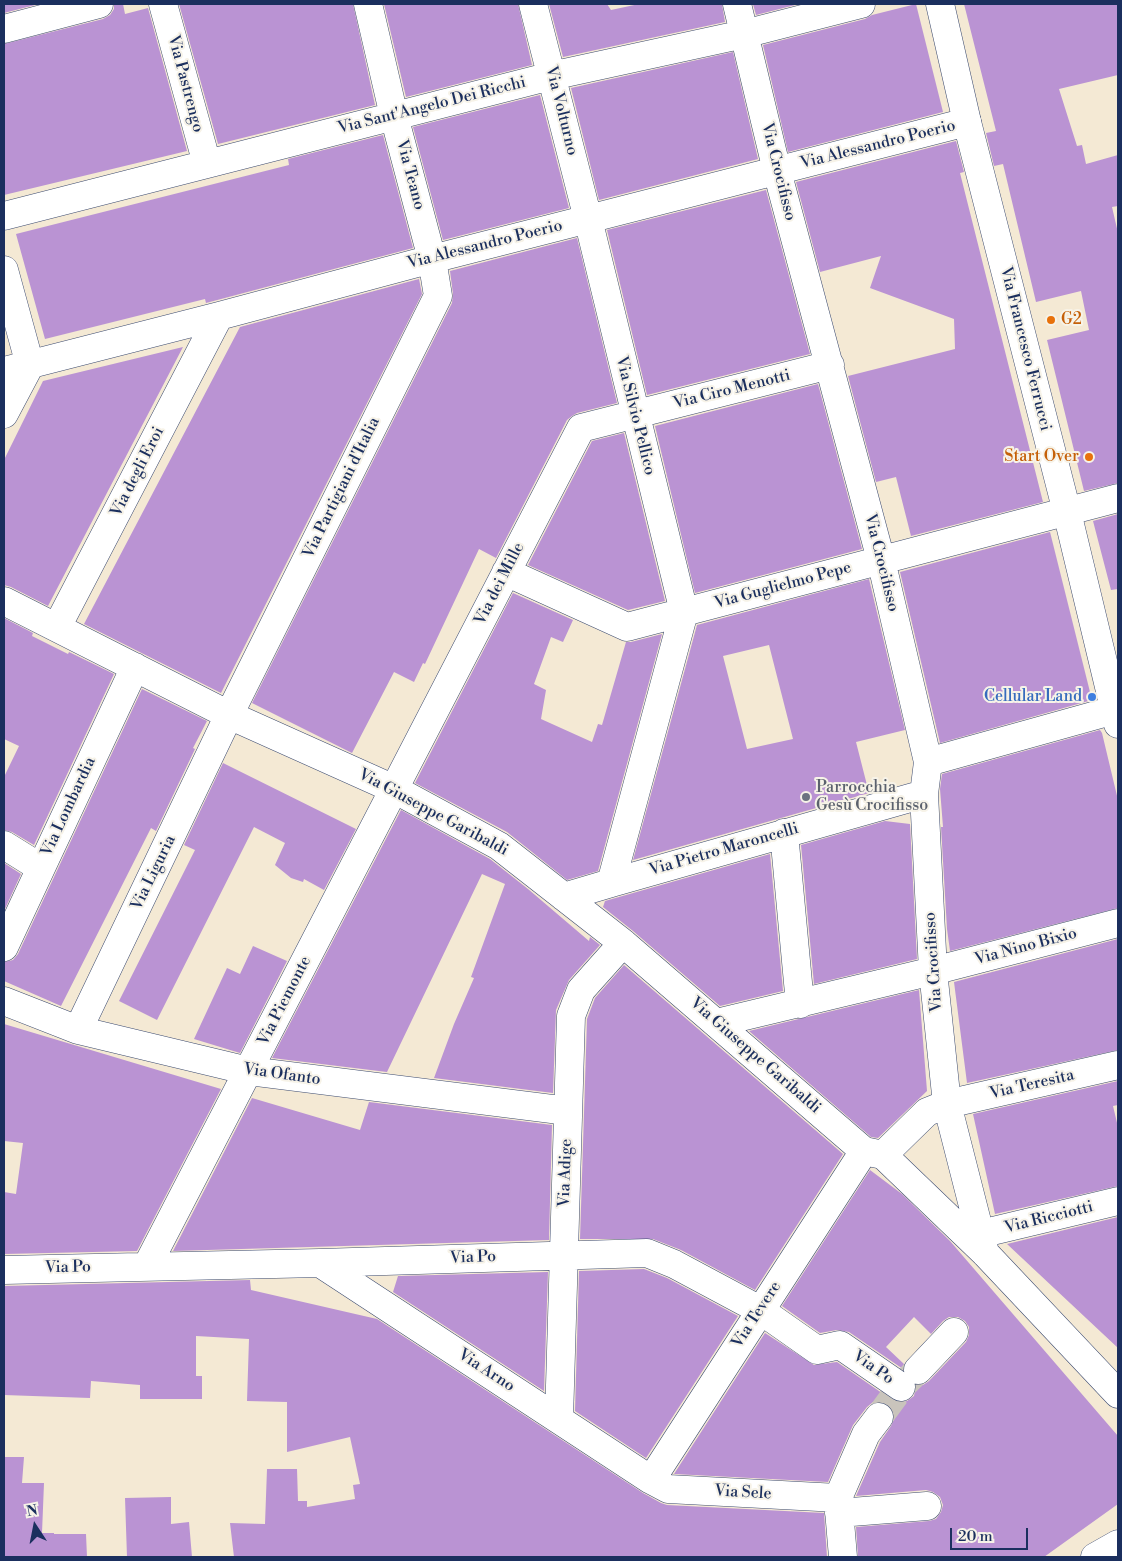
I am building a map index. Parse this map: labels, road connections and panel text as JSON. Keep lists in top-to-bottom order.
{
  "streets": {
    "street": [
      "Via Pastrengo",
      "Via Sant'Angelo Dei Ricchi",
      "Via Volturno",
      "Via Alessandro Poerio",
      "Via Crocifisso",
      "Via Teano",
      "Via Francesco Ferrucci",
      "Via Ciro Menotti",
      "Via Silvio Pellico",
      "Via degli Eroi",
      "Via Partigiani d'Italia",
      "Via dei Mille",
      "Via Guglielmo Pepe",
      "Via Lombardia",
      "Via Giuseppe Garibaldi",
      "Via Pietro Maroncelli",
      "Via Liguria",
      "Via Nino Bixio",
      "Via Piemonte",
      "Via Ofanto",
      "Via Teresita",
      "Via Adige",
      "Via Ricciotti",
      "Via Po",
      "Via Tevere",
      "Via Arno",
      "Via Sele"
    ]
  },
  "crossings": [
    ["Via Pastrengo", "Via Sant'Angelo Dei Ricchi"],
    ["Via Sant'Angelo Dei Ricchi", "Via Volturno"],
    ["Via Sant'Angelo Dei Ricchi", "Via Crocifisso"],
    ["Via Sant'Angelo Dei Ricchi", "Via Teano"],
    ["Via Volturno", "Via Alessandro Poerio"],
    ["Via Volturno", "Via Silvio Pellico"],
    ["Via Alessandro Poerio", "Via Crocifisso"],
    ["Via Alessandro Poerio", "Via Teano"],
    ["Via Alessandro Poerio", "Via Francesco Ferrucci"],
    ["Via Alessandro Poerio", "Via Silvio Pellico"],
    ["Via Alessandro Poerio", "Via degli Eroi"],
    ["Via Alessandro Poerio", "Via Partigiani d'Italia"],
    ["Via Crocifisso", "Via Ciro Menotti"],
    ["Via Crocifisso", "Via Guglielmo Pepe"],
    ["Via Crocifisso", "Via Giuseppe Garibaldi"],
    ["Via Crocifisso", "Via Pietro Maroncelli"],
    ["Via Crocifisso", "Via Nino Bixio"],
    ["Via Crocifisso", "Via Teresita"],
    ["Via Crocifisso", "Via Ricciotti"],
    ["Via Teano", "Via Partigiani d'Italia"],
    ["Via Francesco Ferrucci", "Via Guglielmo Pepe"],
    ["Via Ciro Menotti", "Via Silvio Pellico"],
    ["Via Ciro Menotti", "Via dei Mille"],
    ["Via Silvio Pellico", "Via dei Mille"],
    ["Via Silvio Pellico", "Via Guglielmo Pepe"],
    ["Via degli Eroi", "Via Giuseppe Garibaldi"],
    ["Via Partigiani d'Italia", "Via Giuseppe Garibaldi"],
    ["Via Partigiani d'Italia", "Via Liguria"],
    ["Via dei Mille", "Via Guglielmo Pepe"],
    ["Via dei Mille", "Via Giuseppe Garibaldi"],
    ["Via dei Mille", "Via Piemonte"],
    ["Via Lombardia", "Via Giuseppe Garibaldi"],
    ["Via Giuseppe Garibaldi", "Via Pietro Maroncelli"],
    ["Via Giuseppe Garibaldi", "Via Liguria"],
    ["Via Giuseppe Garibaldi", "Via Nino Bixio"],
    ["Via Giuseppe Garibaldi", "Via Piemonte"],
    ["Via Giuseppe Garibaldi", "Via Teresita"],
    ["Via Giuseppe Garibaldi", "Via Adige"],
    ["Via Giuseppe Garibaldi", "Via Ricciotti"],
    ["Via Giuseppe Garibaldi", "Via Tevere"],
    ["Via Liguria", "Via Ofanto"],
    ["Via Piemonte", "Via Ofanto"],
    ["Via Piemonte", "Via Po"],
    ["Via Ofanto", "Via Adige"],
    ["Via Teresita", "Via Tevere"],
    ["Via Adige", "Via Po"],
    ["Via Adige", "Via Arno"],
    ["Via Po", "Via Tevere"],
    ["Via Po", "Via Arno"],
    ["Via Tevere", "Via Arno"],
    ["Via Tevere", "Via Sele"],
    ["Via Arno", "Via Sele"]
  ],
  "places": [
    "G2",
    "Start Over",
    "Cellular Land",
    "Parrocchia Gesù Crocifisso"
  ],
  "scale_bar": "20 m",
  "north": "top"
}
